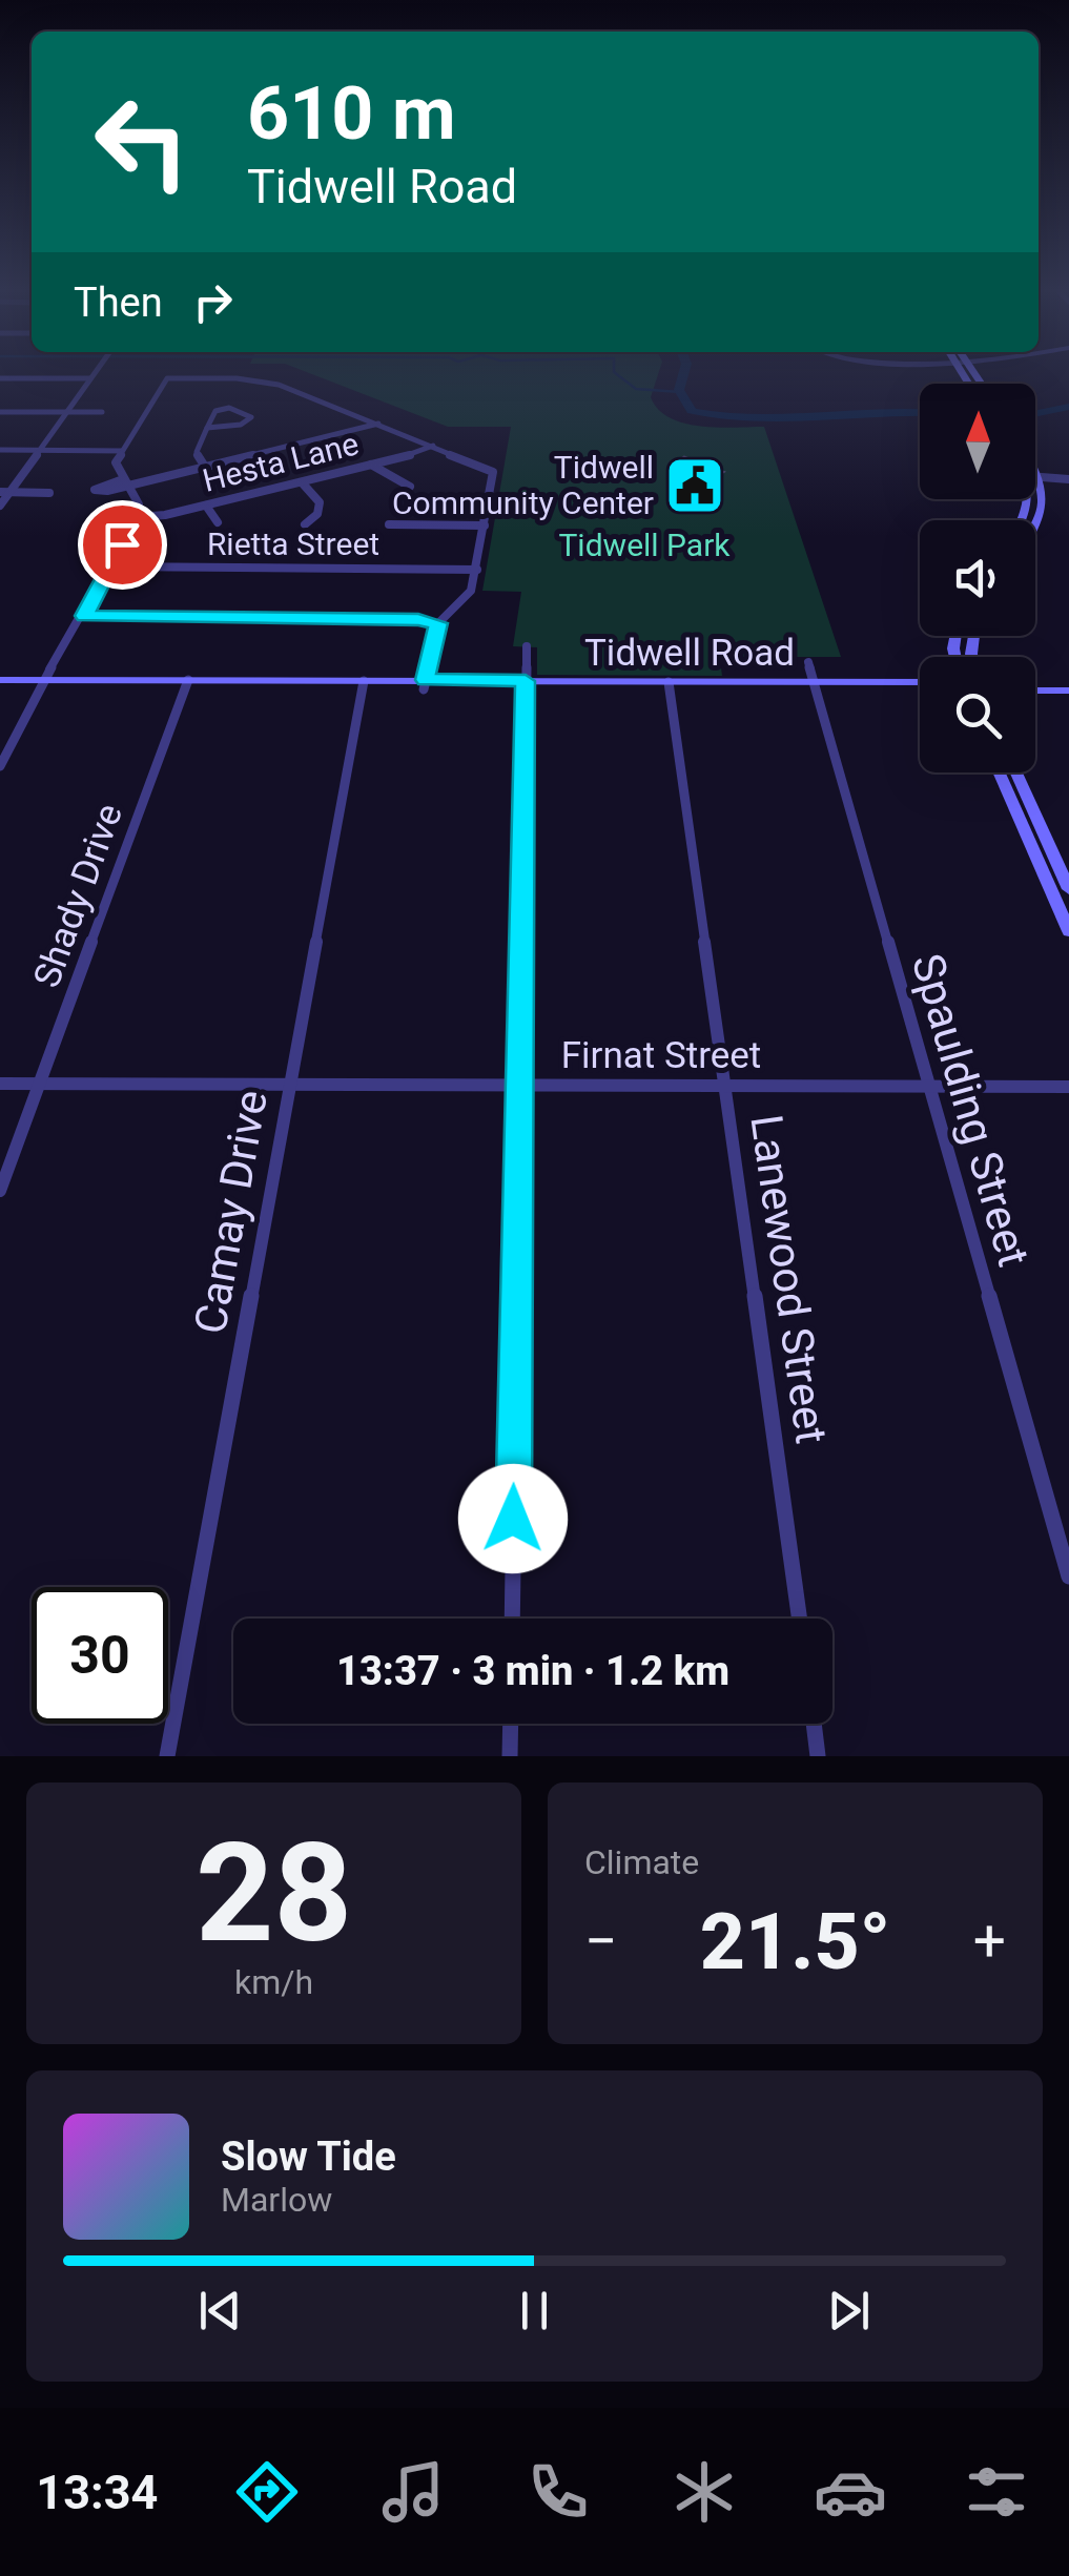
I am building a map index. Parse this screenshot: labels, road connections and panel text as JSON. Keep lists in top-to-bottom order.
{
  "streets": {
    "main road": ["Tidwell Road"],
    "street": [
      "Hesta Lane",
      "Rietta Street",
      "Shady Drive",
      "Firnat Street",
      "Spaulding Street",
      "Camay Drive",
      "Lanewood Street"
    ]
  },
  "crossings": [
    ["Tidwell Road", "Shady Drive"],
    ["Tidwell Road", "Spaulding Street"],
    ["Tidwell Road", "Camay Drive"],
    ["Tidwell Road", "Lanewood Street"],
    ["Shady Drive", "Firnat Street"],
    ["Firnat Street", "Spaulding Street"],
    ["Firnat Street", "Camay Drive"],
    ["Firnat Street", "Lanewood Street"]
  ],
  "parks": ["Tidwell Park"],
  "places": {
    "public building": ["Tidwell Community Center"]
  },
  "north": "top",
  "page": {
    "turn": ["610 m", "Tidwell Road"],
    "then": "Then",
    "limit": "30",
    "trip": "13:37 · 3 min · 1.2 km",
    "tile": [
      ["28", "km/h"],
      "Climate"
    ],
    "heat": ["−", "21.5°", "+"],
    "song": ["Slow Tide", "Marlow"],
    "tabs": "13:34"
  }
}
